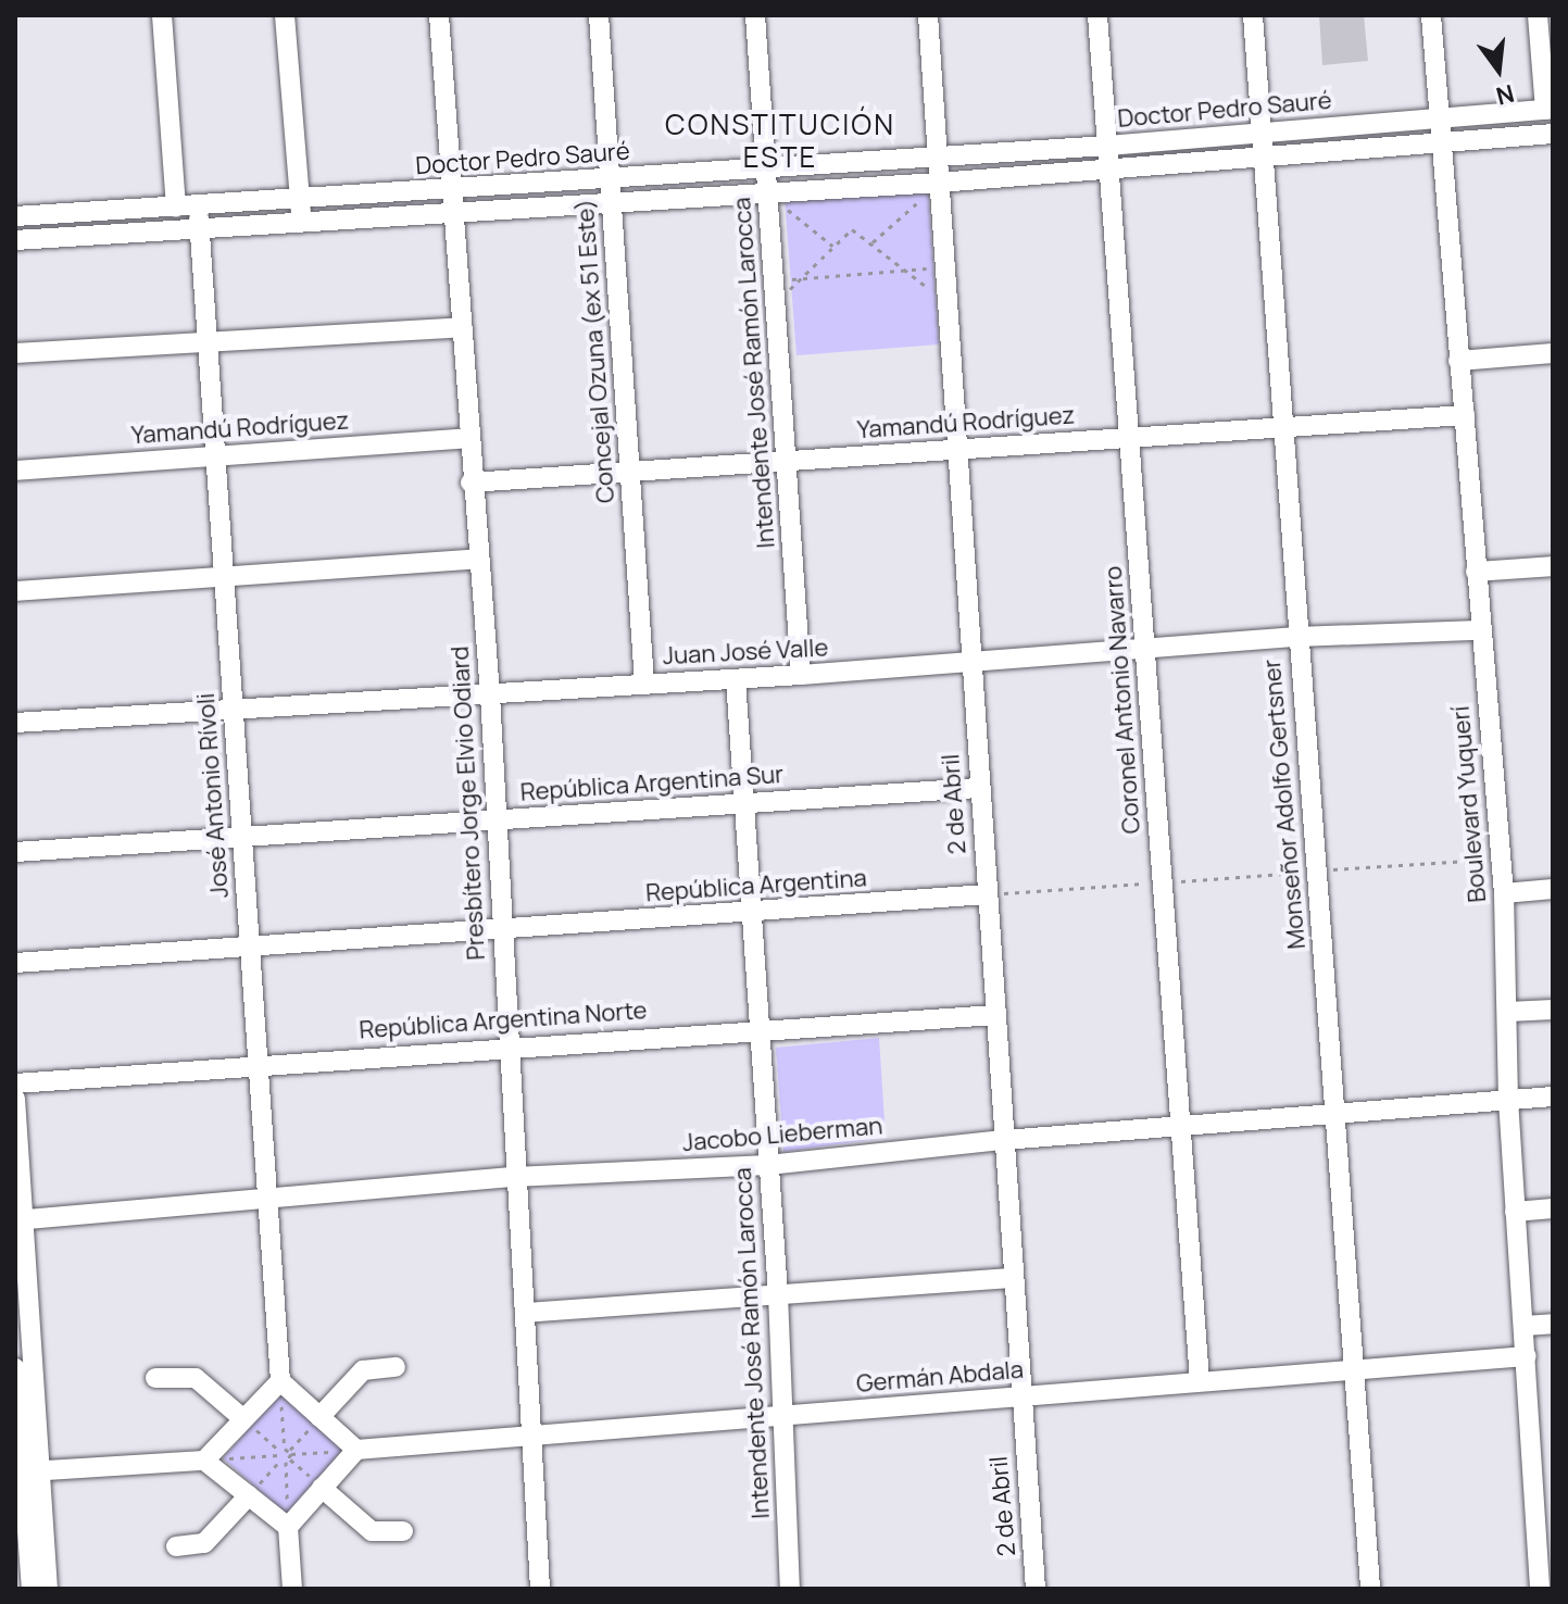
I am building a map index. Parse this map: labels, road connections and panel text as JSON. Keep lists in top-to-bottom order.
{
  "streets": {
    "street": [
      "Doctor Pedro Sauré",
      "Concejal Ozuna (ex 51 Este)",
      "Intendente José Ramón Larocca",
      "Yamandú Rodríguez",
      "Juan José Valle",
      "Coronel Antonio Navarro",
      "República Argentina Sur",
      "José Antonio Rívoli",
      "Presbítero Jorge Elvio Odiard",
      "2 de Abril",
      "Monseñor Adolfo Gertsner",
      "Boulevard Yuquerí",
      "República Argentina",
      "República Argentina Norte",
      "Jacobo Lieberman",
      "Germán Abdala"
    ]
  },
  "crossings": [
    ["Doctor Pedro Sauré", "Concejal Ozuna (ex 51 Este)"],
    ["Doctor Pedro Sauré", "Intendente José Ramón Larocca"],
    ["Doctor Pedro Sauré", "Coronel Antonio Navarro"],
    ["Doctor Pedro Sauré", "José Antonio Rívoli"],
    ["Doctor Pedro Sauré", "Presbítero Jorge Elvio Odiard"],
    ["Doctor Pedro Sauré", "2 de Abril"],
    ["Doctor Pedro Sauré", "Monseñor Adolfo Gertsner"],
    ["Doctor Pedro Sauré", "Boulevard Yuquerí"],
    ["Concejal Ozuna (ex 51 Este)", "Yamandú Rodríguez"],
    ["Concejal Ozuna (ex 51 Este)", "Juan José Valle"],
    ["Intendente José Ramón Larocca", "Yamandú Rodríguez"],
    ["Intendente José Ramón Larocca", "Juan José Valle"],
    ["Intendente José Ramón Larocca", "República Argentina Sur"],
    ["Intendente José Ramón Larocca", "República Argentina"],
    ["Intendente José Ramón Larocca", "República Argentina Norte"],
    ["Intendente José Ramón Larocca", "Jacobo Lieberman"],
    ["Intendente José Ramón Larocca", "Germán Abdala"],
    ["Yamandú Rodríguez", "Coronel Antonio Navarro"],
    ["Yamandú Rodríguez", "José Antonio Rívoli"],
    ["Yamandú Rodríguez", "Presbítero Jorge Elvio Odiard"],
    ["Yamandú Rodríguez", "2 de Abril"],
    ["Yamandú Rodríguez", "Monseñor Adolfo Gertsner"],
    ["Yamandú Rodríguez", "Boulevard Yuquerí"],
    ["Juan José Valle", "Coronel Antonio Navarro"],
    ["Juan José Valle", "José Antonio Rívoli"],
    ["Juan José Valle", "Presbítero Jorge Elvio Odiard"],
    ["Juan José Valle", "2 de Abril"],
    ["Juan José Valle", "Monseñor Adolfo Gertsner"],
    ["Juan José Valle", "Boulevard Yuquerí"],
    ["Coronel Antonio Navarro", "Jacobo Lieberman"],
    ["Coronel Antonio Navarro", "Germán Abdala"],
    ["República Argentina Sur", "José Antonio Rívoli"],
    ["República Argentina Sur", "Presbítero Jorge Elvio Odiard"],
    ["República Argentina Sur", "2 de Abril"],
    ["José Antonio Rívoli", "República Argentina"],
    ["José Antonio Rívoli", "República Argentina Norte"],
    ["José Antonio Rívoli", "Jacobo Lieberman"],
    ["Presbítero Jorge Elvio Odiard", "República Argentina"],
    ["Presbítero Jorge Elvio Odiard", "República Argentina Norte"],
    ["Presbítero Jorge Elvio Odiard", "Jacobo Lieberman"],
    ["Presbítero Jorge Elvio Odiard", "Germán Abdala"],
    ["2 de Abril", "República Argentina"],
    ["2 de Abril", "República Argentina Norte"],
    ["2 de Abril", "Jacobo Lieberman"],
    ["2 de Abril", "Germán Abdala"],
    ["Monseñor Adolfo Gertsner", "Jacobo Lieberman"],
    ["Monseñor Adolfo Gertsner", "Germán Abdala"],
    ["Boulevard Yuquerí", "Jacobo Lieberman"],
    ["Boulevard Yuquerí", "Germán Abdala"]
  ],
  "districts": ["CONSTITUCIÓN ESTE"],
  "north": "bottom"
}
